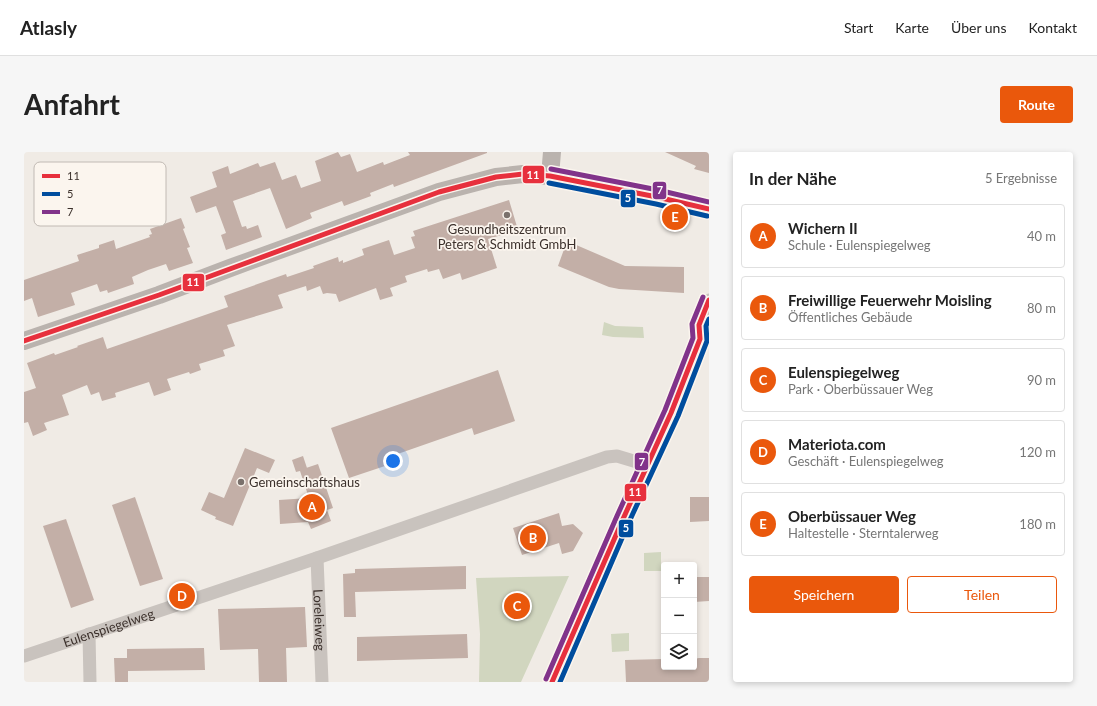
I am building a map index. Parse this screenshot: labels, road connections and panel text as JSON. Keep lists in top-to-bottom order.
{
  "streets": {
    "street": ["Loreleiweg", "Eulenspiegelweg"]
  },
  "crossings": [
    ["Loreleiweg", "Eulenspiegelweg"]
  ],
  "places": ["Gesundheitszentrum Peters & Schmidt GmbH", "Gemeinschaftshaus"],
  "lines": ["transit line 7", "transit line 11", "transit line 5"],
  "legend": ["11", "5", "7"],
  "page": {
    "header": "Atlasly",
    "nav": [
      "Start",
      "Karte",
      "Über uns",
      "Kontakt"
    ],
    "buttons": [
      "Route",
      ["Speichern", "Teilen"]
    ],
    "title": "Anfahrt",
    "heading": ["In der Nähe", "5 Ergebnisse"],
    "pins": [
      "E",
      "A",
      "B",
      "D",
      "C"
    ],
    "list": [
      {
        "mark": "A",
        "name": "Wichern II",
        "note": "Schule · Eulenspiegelweg",
        "value": "40 m"
      },
      {
        "mark": "B",
        "name": "Freiwillige Feuerwehr Moisling",
        "note": "Öffentliches Gebäude",
        "value": "80 m"
      },
      {
        "mark": "C",
        "name": "Eulenspiegelweg",
        "note": "Park · Oberbüssauer Weg",
        "value": "90 m"
      },
      {
        "mark": "D",
        "name": "Materiota.com",
        "note": "Geschäft · Eulenspiegelweg",
        "value": "120 m"
      },
      {
        "mark": "E",
        "name": "Oberbüssauer Weg",
        "note": "Haltestelle · Sterntalerweg",
        "value": "180 m"
      }
    ],
    "map_buttons": ["+", "−"]
  }
}
